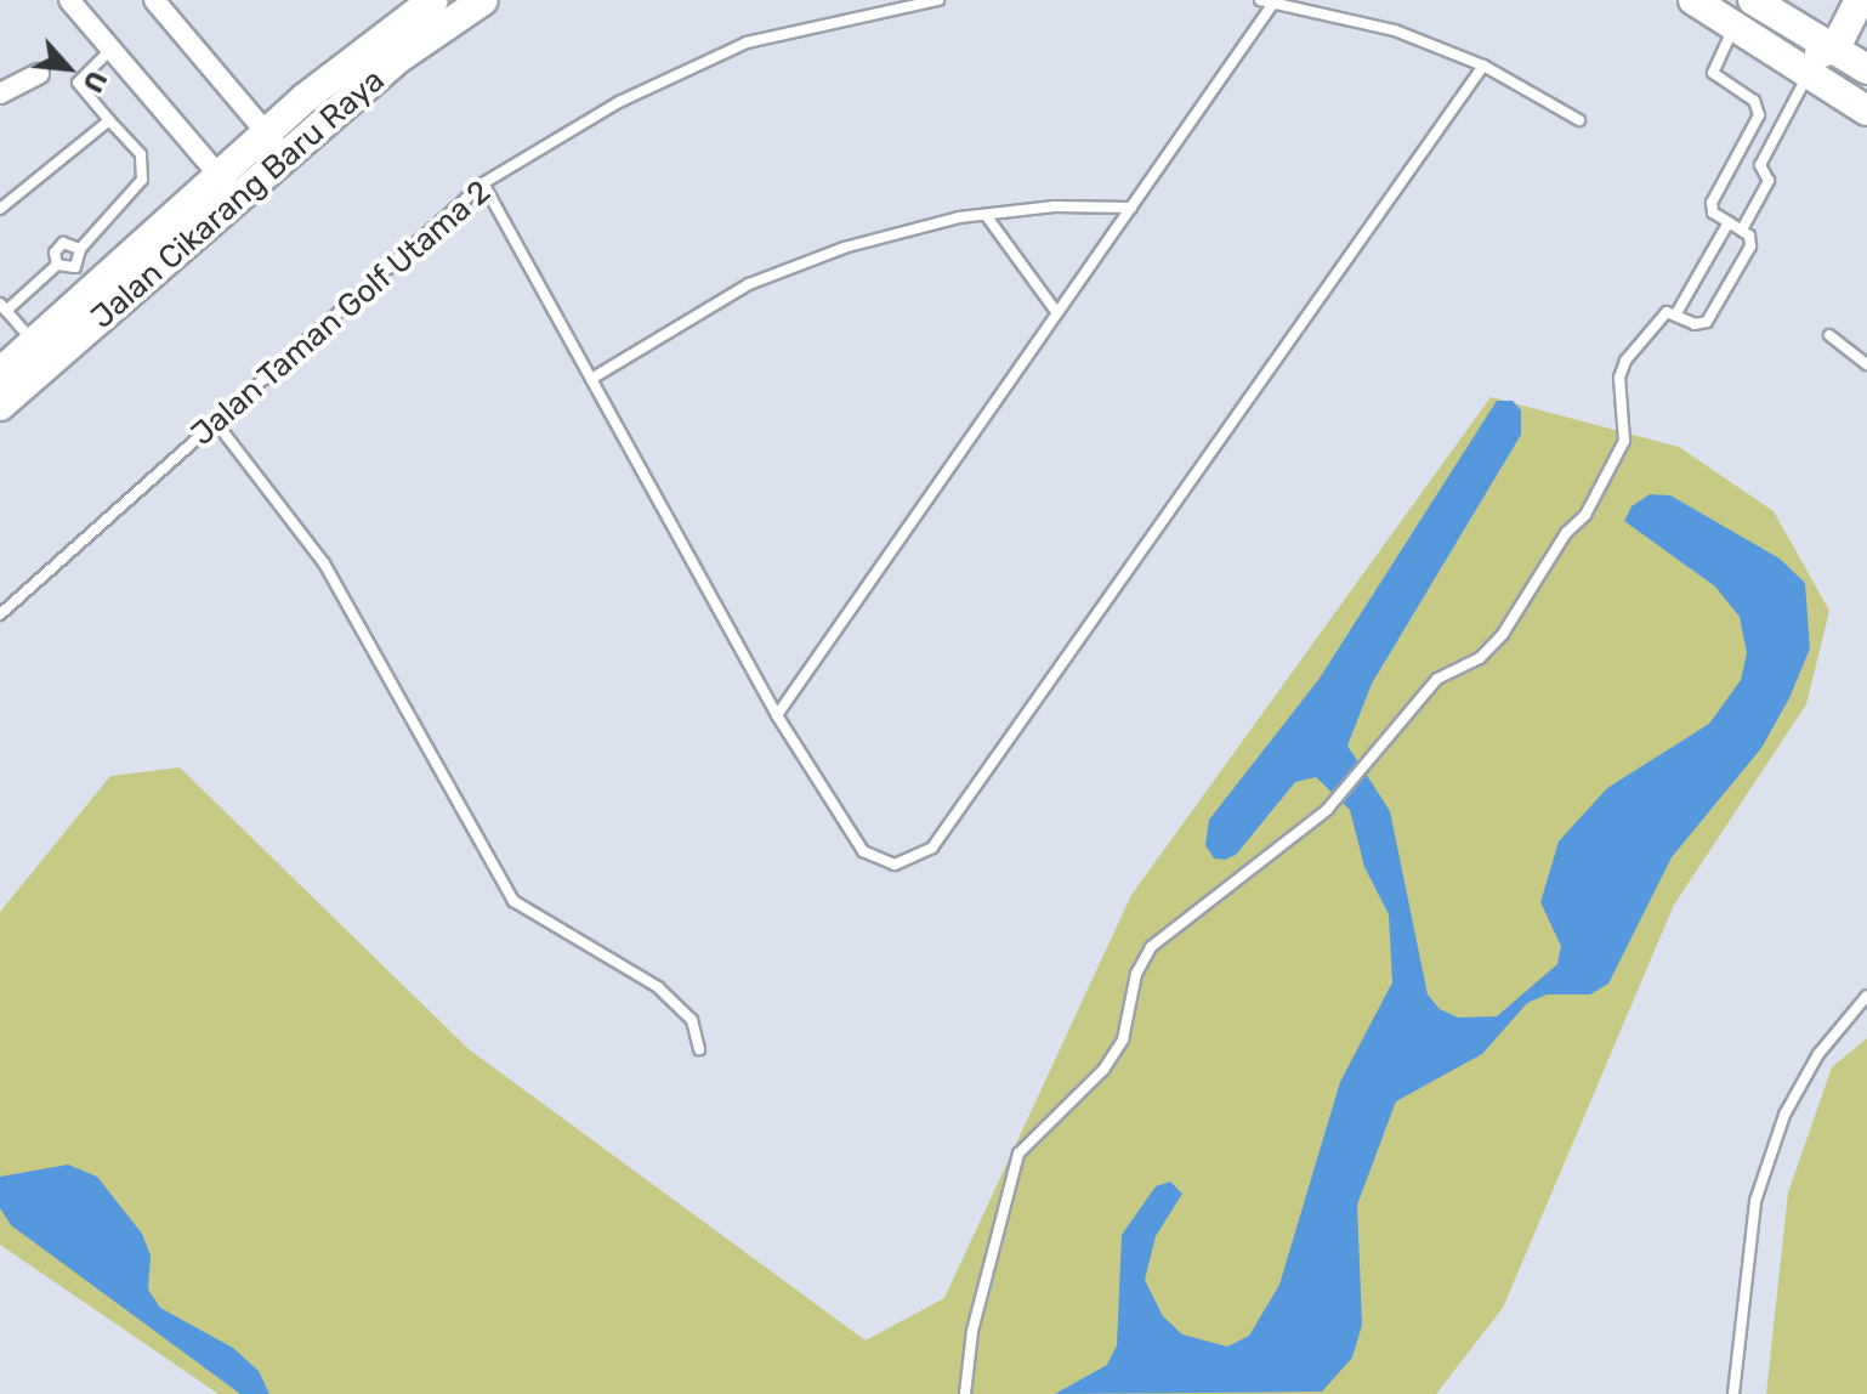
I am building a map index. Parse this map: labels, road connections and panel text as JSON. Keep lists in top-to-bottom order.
{
  "streets": {
    "main road": ["Jalan Cikarang Baru Raya"],
    "lane": ["Jalan Taman Golf Utama 2"]
  },
  "north": "bottom right"
}
